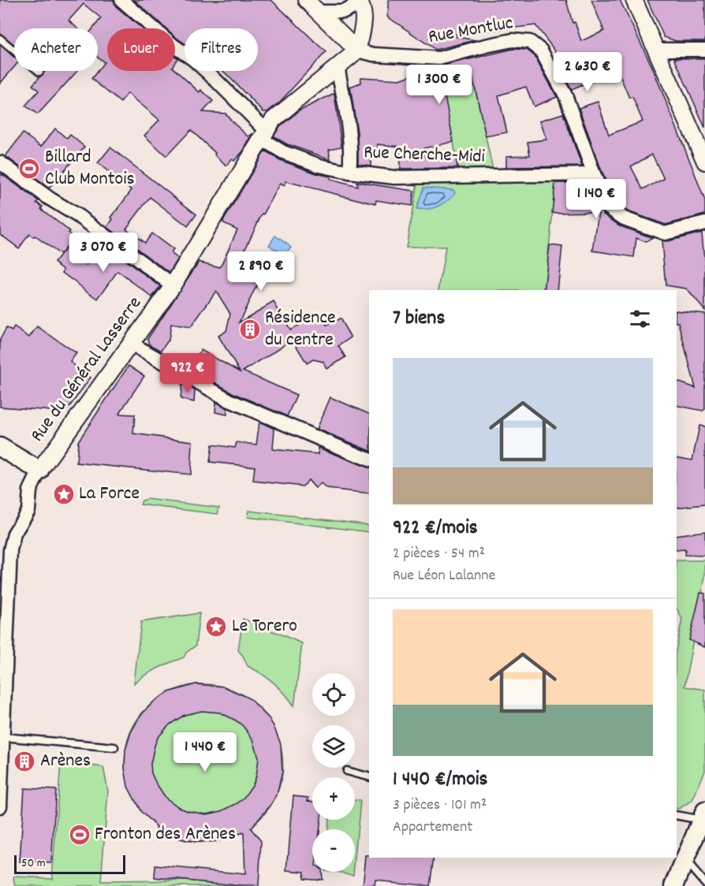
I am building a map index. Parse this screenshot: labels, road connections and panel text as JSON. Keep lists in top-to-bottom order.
{
  "streets": {
    "street": ["Rue Montluc", "Rue Cherche-Midi", "Rue du Général Lasserre"]
  },
  "crossings": [
    ["Rue Montluc", "Rue Cherche-Midi"],
    ["Rue Montluc", "Rue du Général Lasserre"],
    ["Rue Cherche-Midi", "Rue du Général Lasserre"]
  ],
  "places": {
    "sports": ["Billard Club Montois", "Fronton des Arènes"],
    "building": ["Résidence du centre", "Arènes"],
    "place": ["La Force", "Le Torero"]
  },
  "scale_bar": "50 m",
  "page": {
    "chip": ["Acheter", "Louer", "Filtres"],
    "price": [
      "2 630 €",
      "1 300 €",
      "1 140 €",
      "3 070 €",
      "2 890 €",
      "922 €",
      "1 440 €"
    ],
    "heading": "7 biens",
    "list": [
      {
        "name": "922 €/mois",
        "note": "2 pièces · 54 m² · Rue Léon Lalanne"
      },
      {
        "name": "1 440 €/mois",
        "note": "3 pièces · 101 m² · Appartement"
      }
    ],
    "map_buttons": ["+", "−"],
    "scale": "50 m"
  }
}
